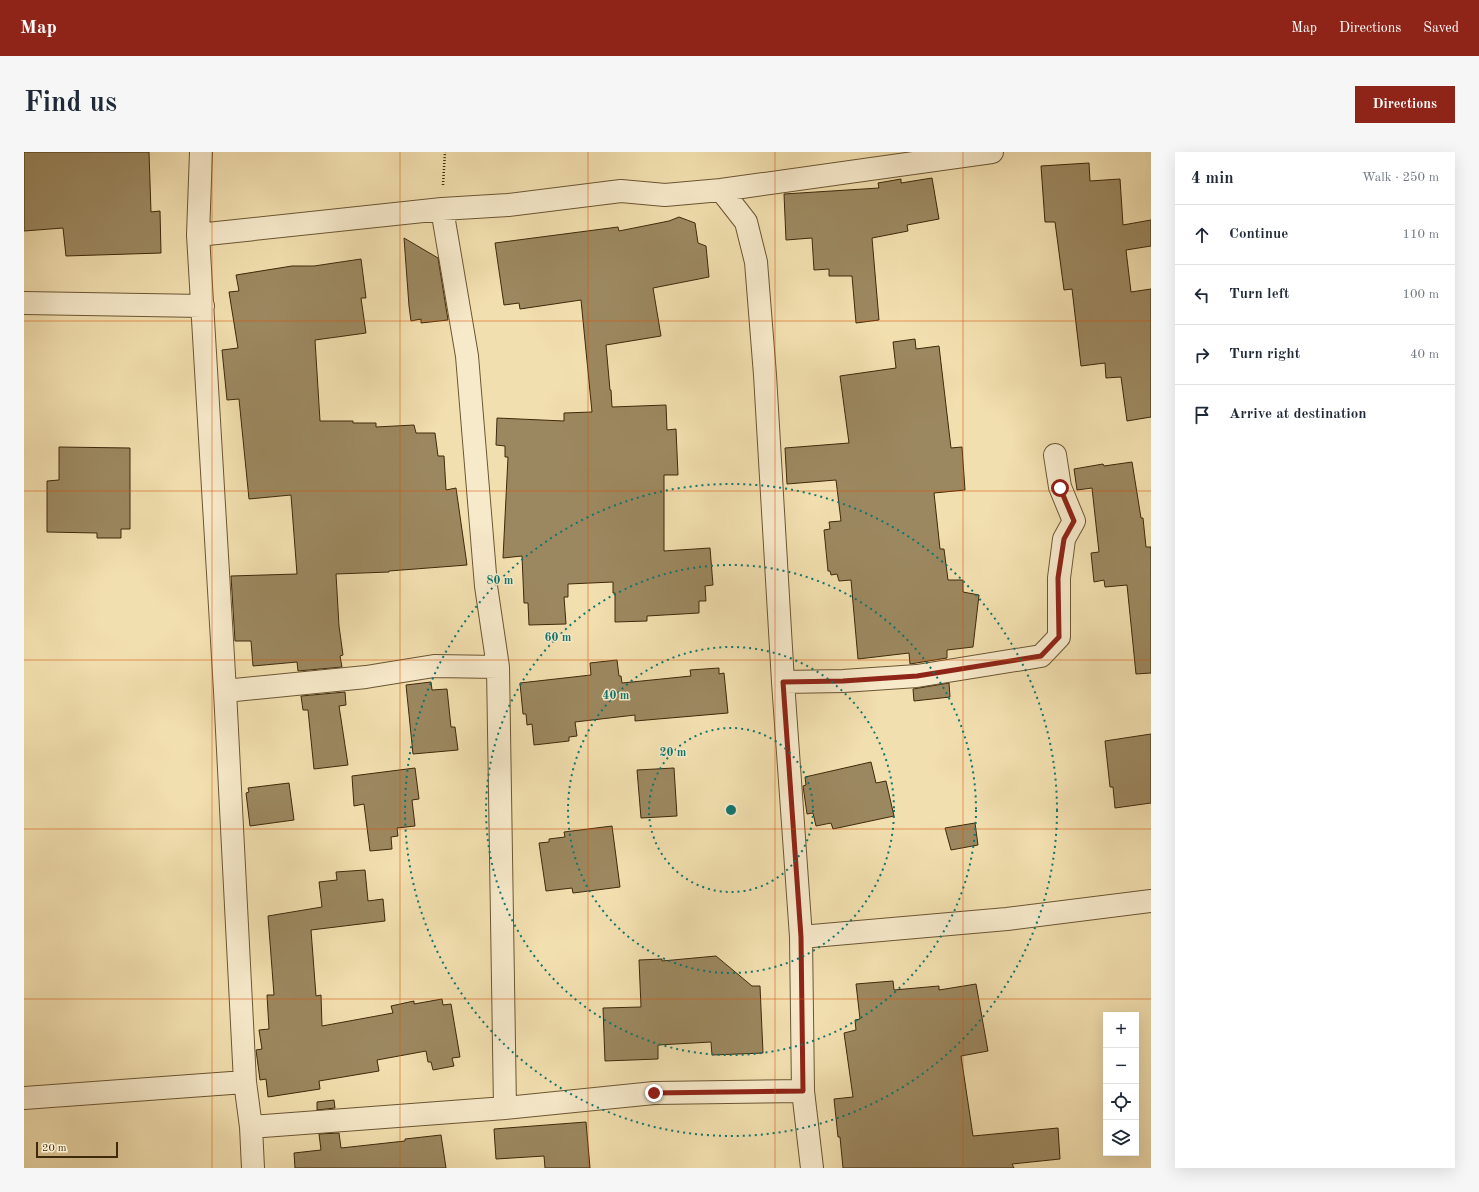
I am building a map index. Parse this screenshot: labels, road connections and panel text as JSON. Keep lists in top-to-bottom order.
{
  "scale_bar": "20 m",
  "page": {
    "header": "Map",
    "nav": ["Map", "Directions", "Saved"],
    "buttons": "Directions",
    "title": "Find us",
    "heading": ["4 min", "Walk · 250 m"],
    "list": [
      ["Continue", "110 m"],
      ["Turn left", "100 m"],
      ["Turn right", "40 m"],
      "Arrive at destination"
    ],
    "map_buttons": ["+", "−"],
    "scale": "20 m"
  },
  "rings": [
    "80 m",
    "60 m",
    "40 m",
    "20 m"
  ]
}
